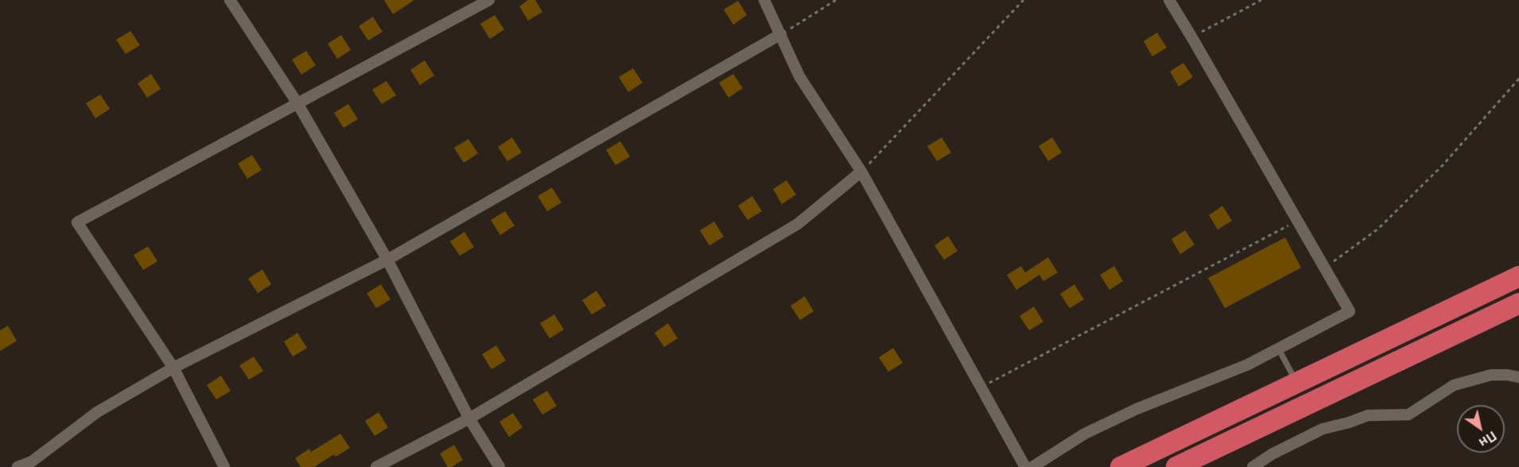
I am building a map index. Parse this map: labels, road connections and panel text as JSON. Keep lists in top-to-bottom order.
{
  "north": "bottom right"
}
